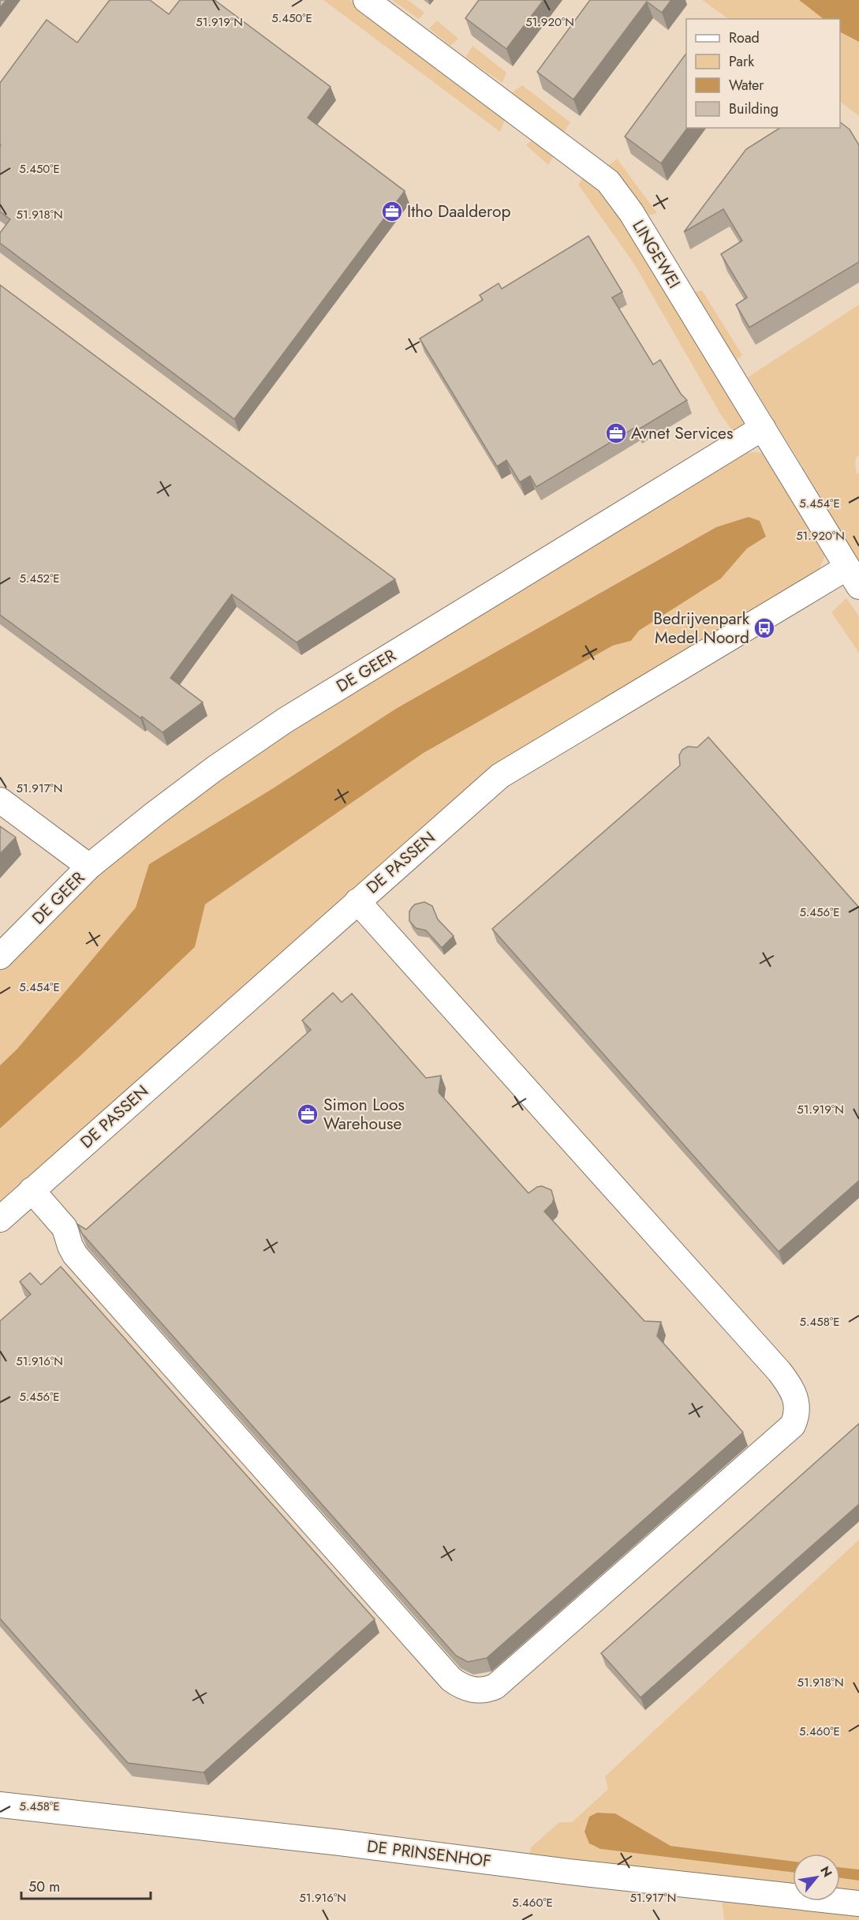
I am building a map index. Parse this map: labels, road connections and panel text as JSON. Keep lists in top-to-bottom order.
{
  "streets": {
    "street": [
      "LINGEWEI",
      "DE GEER",
      "DE PASSEN",
      "DE PRINSENHOF"
    ]
  },
  "crossings": [
    ["LINGEWEI", "DE GEER"],
    ["LINGEWEI", "DE PASSEN"]
  ],
  "places": {
    "office": ["Itho Daalderop", "Avnet Services", "Simon Loos Warehouse"],
    "bus stop": ["Bedrijvenpark Medel Noord"]
  },
  "legend": [
    "Road",
    "Park",
    "Water",
    "Building"
  ],
  "scale_bar": "50 m",
  "north": "top right",
  "coordinates": [
    "5.450°E",
    "51.919°N",
    "51.920°N",
    "51.918°N",
    "5.454°E",
    "5.452°E",
    "51.917°N",
    "5.456°E",
    "5.458°E",
    "51.916°N",
    "5.460°E"
  ]
}
